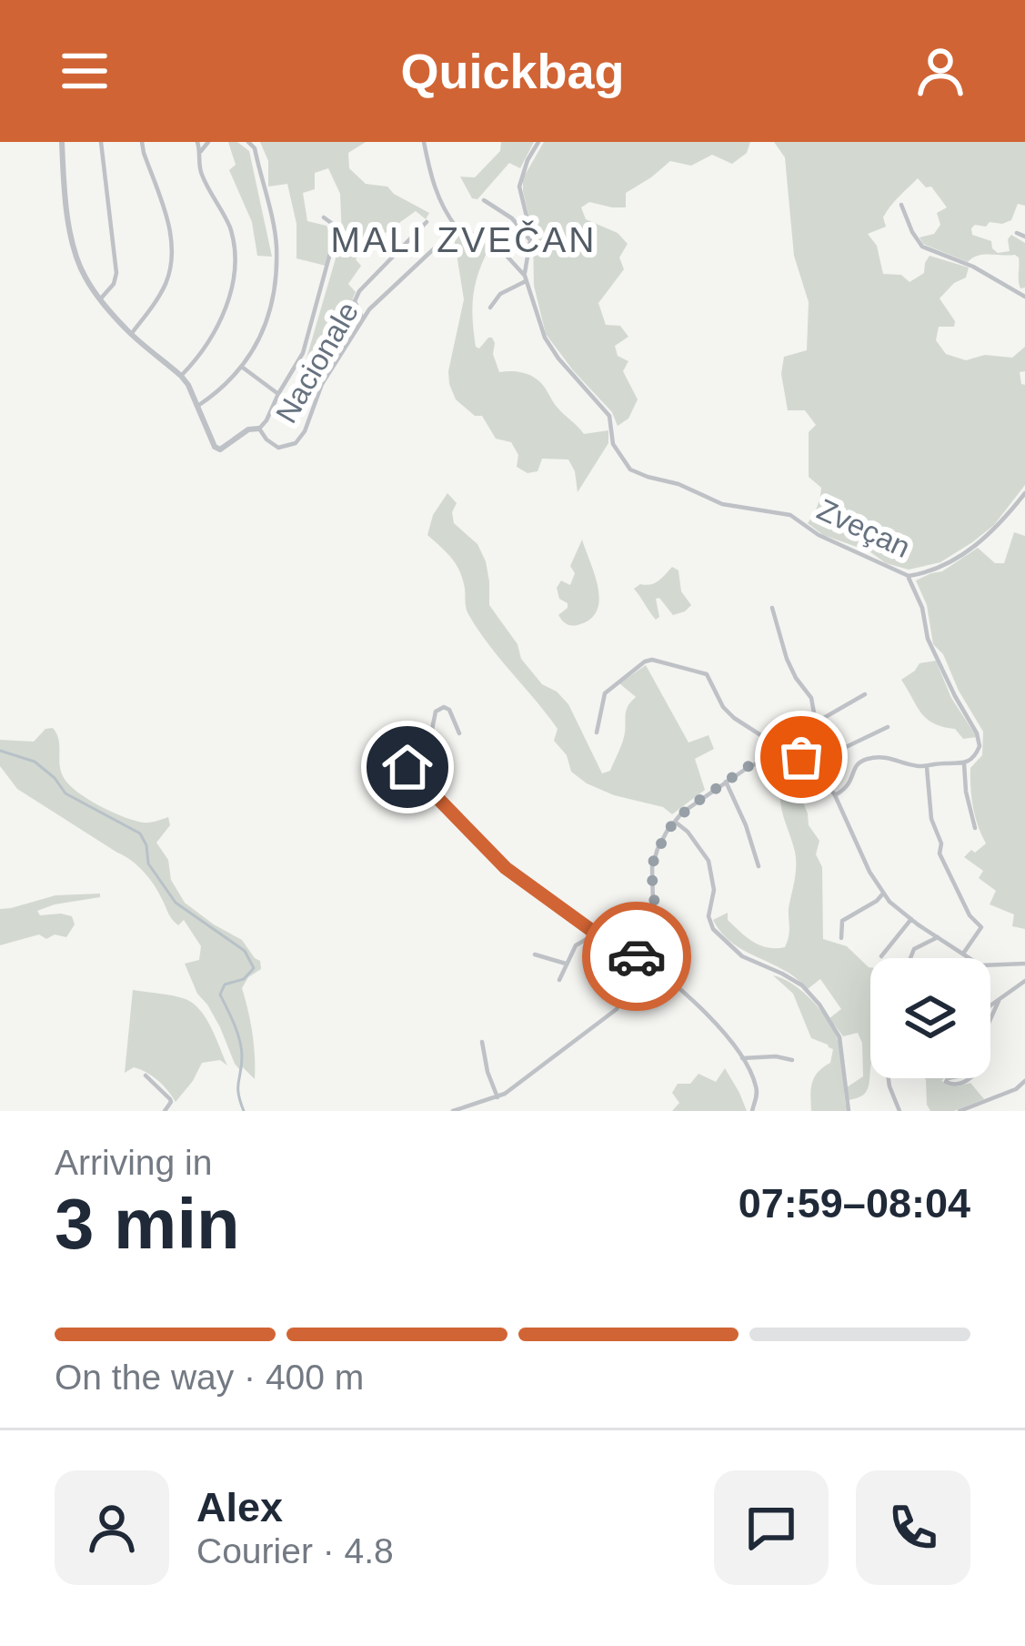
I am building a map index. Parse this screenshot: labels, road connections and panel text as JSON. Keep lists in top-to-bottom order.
{
  "streets": {
    "street": ["Nacionale", "Zveçan"]
  },
  "districts": ["MALI ZVEČAN"],
  "page": {
    "header": "Quickbag",
    "heading": ["3 min", "Arriving in", "07:59–08:04"],
    "panel": ["Alex", "Courier · 4.8"],
    "bar": "On the way · 400 m"
  }
}
